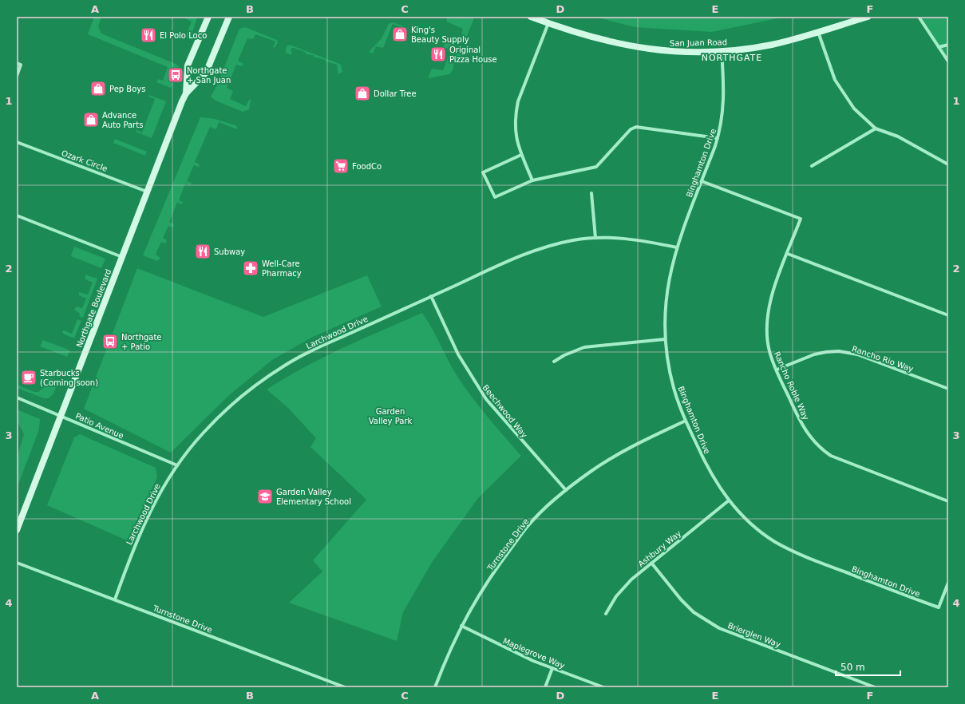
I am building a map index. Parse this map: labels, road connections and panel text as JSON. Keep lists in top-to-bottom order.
{
  "streets": {
    "main road": ["San Juan Road", "Northgate Boulevard"],
    "street": [
      "Ozark Circle",
      "Binghamton Drive",
      "Larchwood Drive",
      "Rancho Rio Way",
      "Rancho Roble Way",
      "Beechwood Way",
      "Patio Avenue",
      "Turnstone Drive",
      "Ashbury Way",
      "Brierglen Way",
      "Maplegrove Way"
    ]
  },
  "crossings": [
    ["San Juan Road", "Binghamton Drive"],
    ["Ozark Circle", "Northgate Boulevard"],
    ["Binghamton Drive", "Larchwood Drive"],
    ["Binghamton Drive", "Rancho Roble Way"],
    ["Binghamton Drive", "Turnstone Drive"],
    ["Binghamton Drive", "Ashbury Way"],
    ["Northgate Boulevard", "Patio Avenue"],
    ["Larchwood Drive", "Beechwood Way"],
    ["Larchwood Drive", "Patio Avenue"],
    ["Larchwood Drive", "Turnstone Drive"],
    ["Rancho Rio Way", "Rancho Roble Way"],
    ["Beechwood Way", "Turnstone Drive"],
    ["Turnstone Drive", "Maplegrove Way"],
    ["Ashbury Way", "Brierglen Way"]
  ],
  "districts": ["NORTHGATE"],
  "parks": ["Garden Valley Park"],
  "places": {
    "shop": [
      "King's Beauty Supply",
      "Pep Boys",
      "Dollar Tree",
      "Advance Auto Parts"
    ],
    "restaurant": ["El Polo Loco", "Original Pizza House", "Subway"],
    "bus stop": ["Northgate + San Juan", "Northgate + Patio"],
    "supermarket": ["FoodCo"],
    "pharmacy": ["Well-Care Pharmacy"],
    "cafe": ["Starbucks (Coming soon)"],
    "school or university": ["Garden Valley Elementary School"]
  },
  "scale_bar": "50 m",
  "grid": {
    "columns": [
      "A",
      "B",
      "C",
      "D",
      "E",
      "F"
    ],
    "rows": [
      "1",
      "2",
      "3",
      "4"
    ]
  }
}
